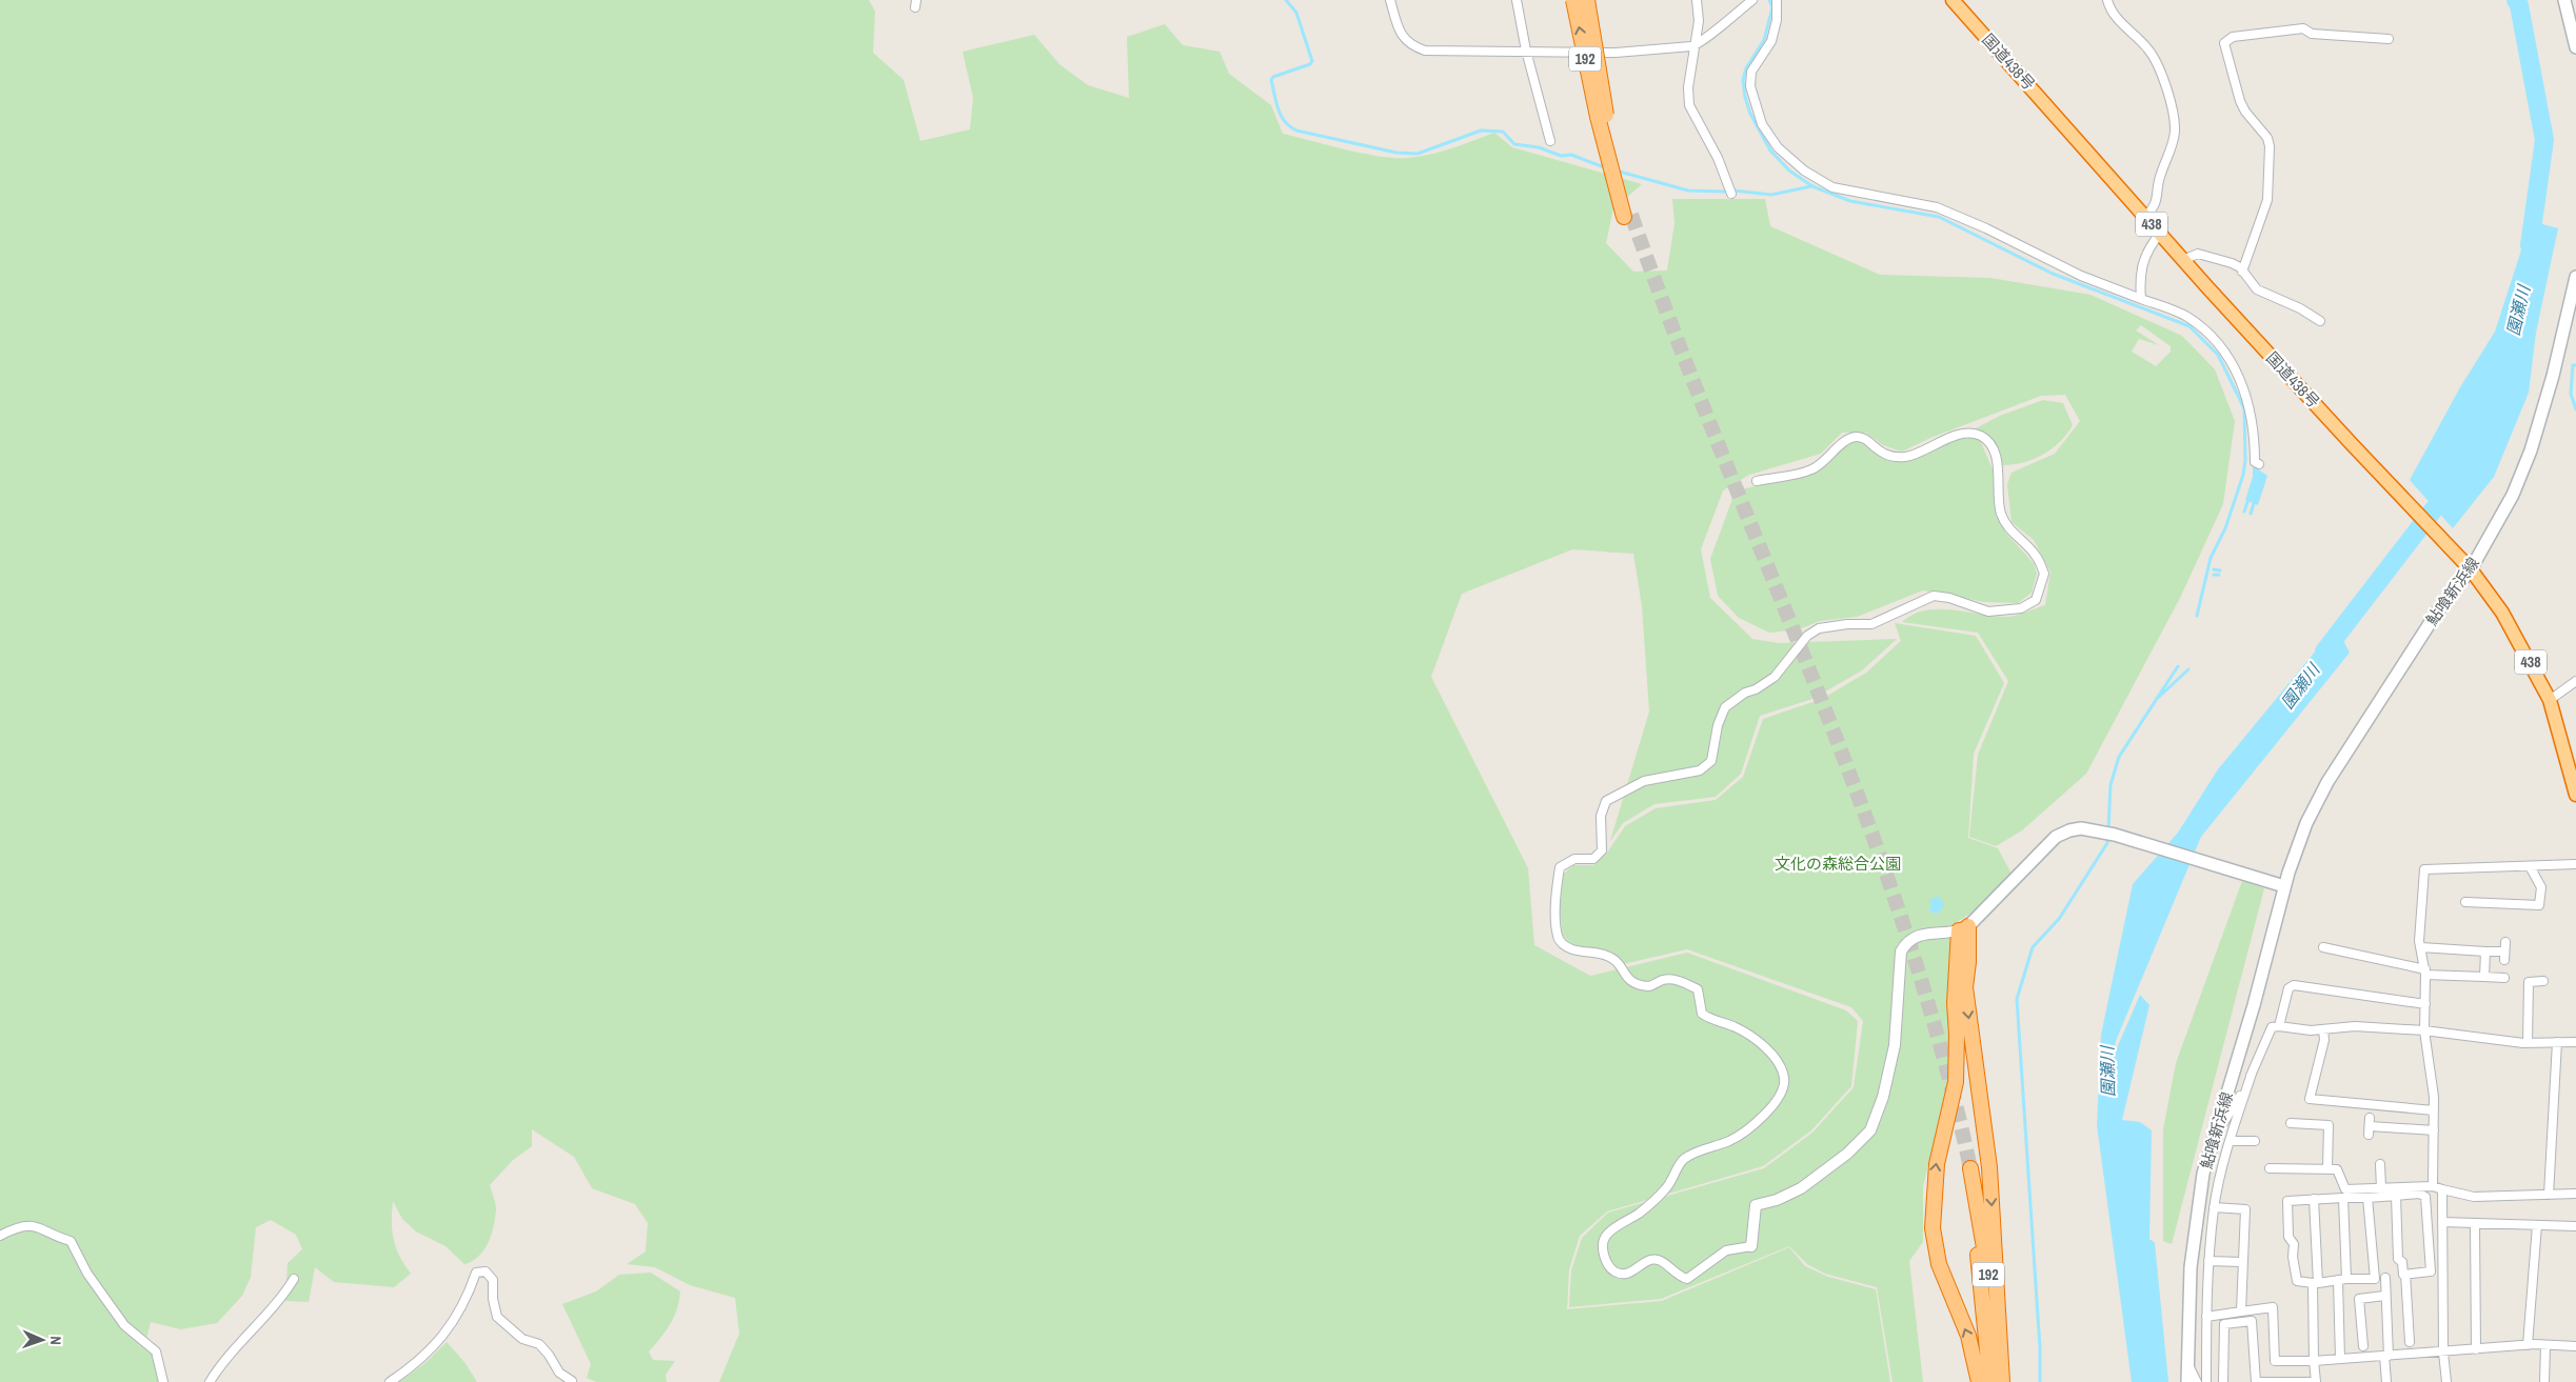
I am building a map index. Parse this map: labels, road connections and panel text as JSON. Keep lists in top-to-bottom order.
{
  "streets": {
    "highway": ["192", "国道438号", "438"],
    "main road": ["鮎喰新浜線"]
  },
  "crossings": [
    ["国道438号", "鮎喰新浜線"]
  ],
  "water": ["園瀬川"],
  "parks": ["文化の森総合公園"],
  "north": "right"
}
